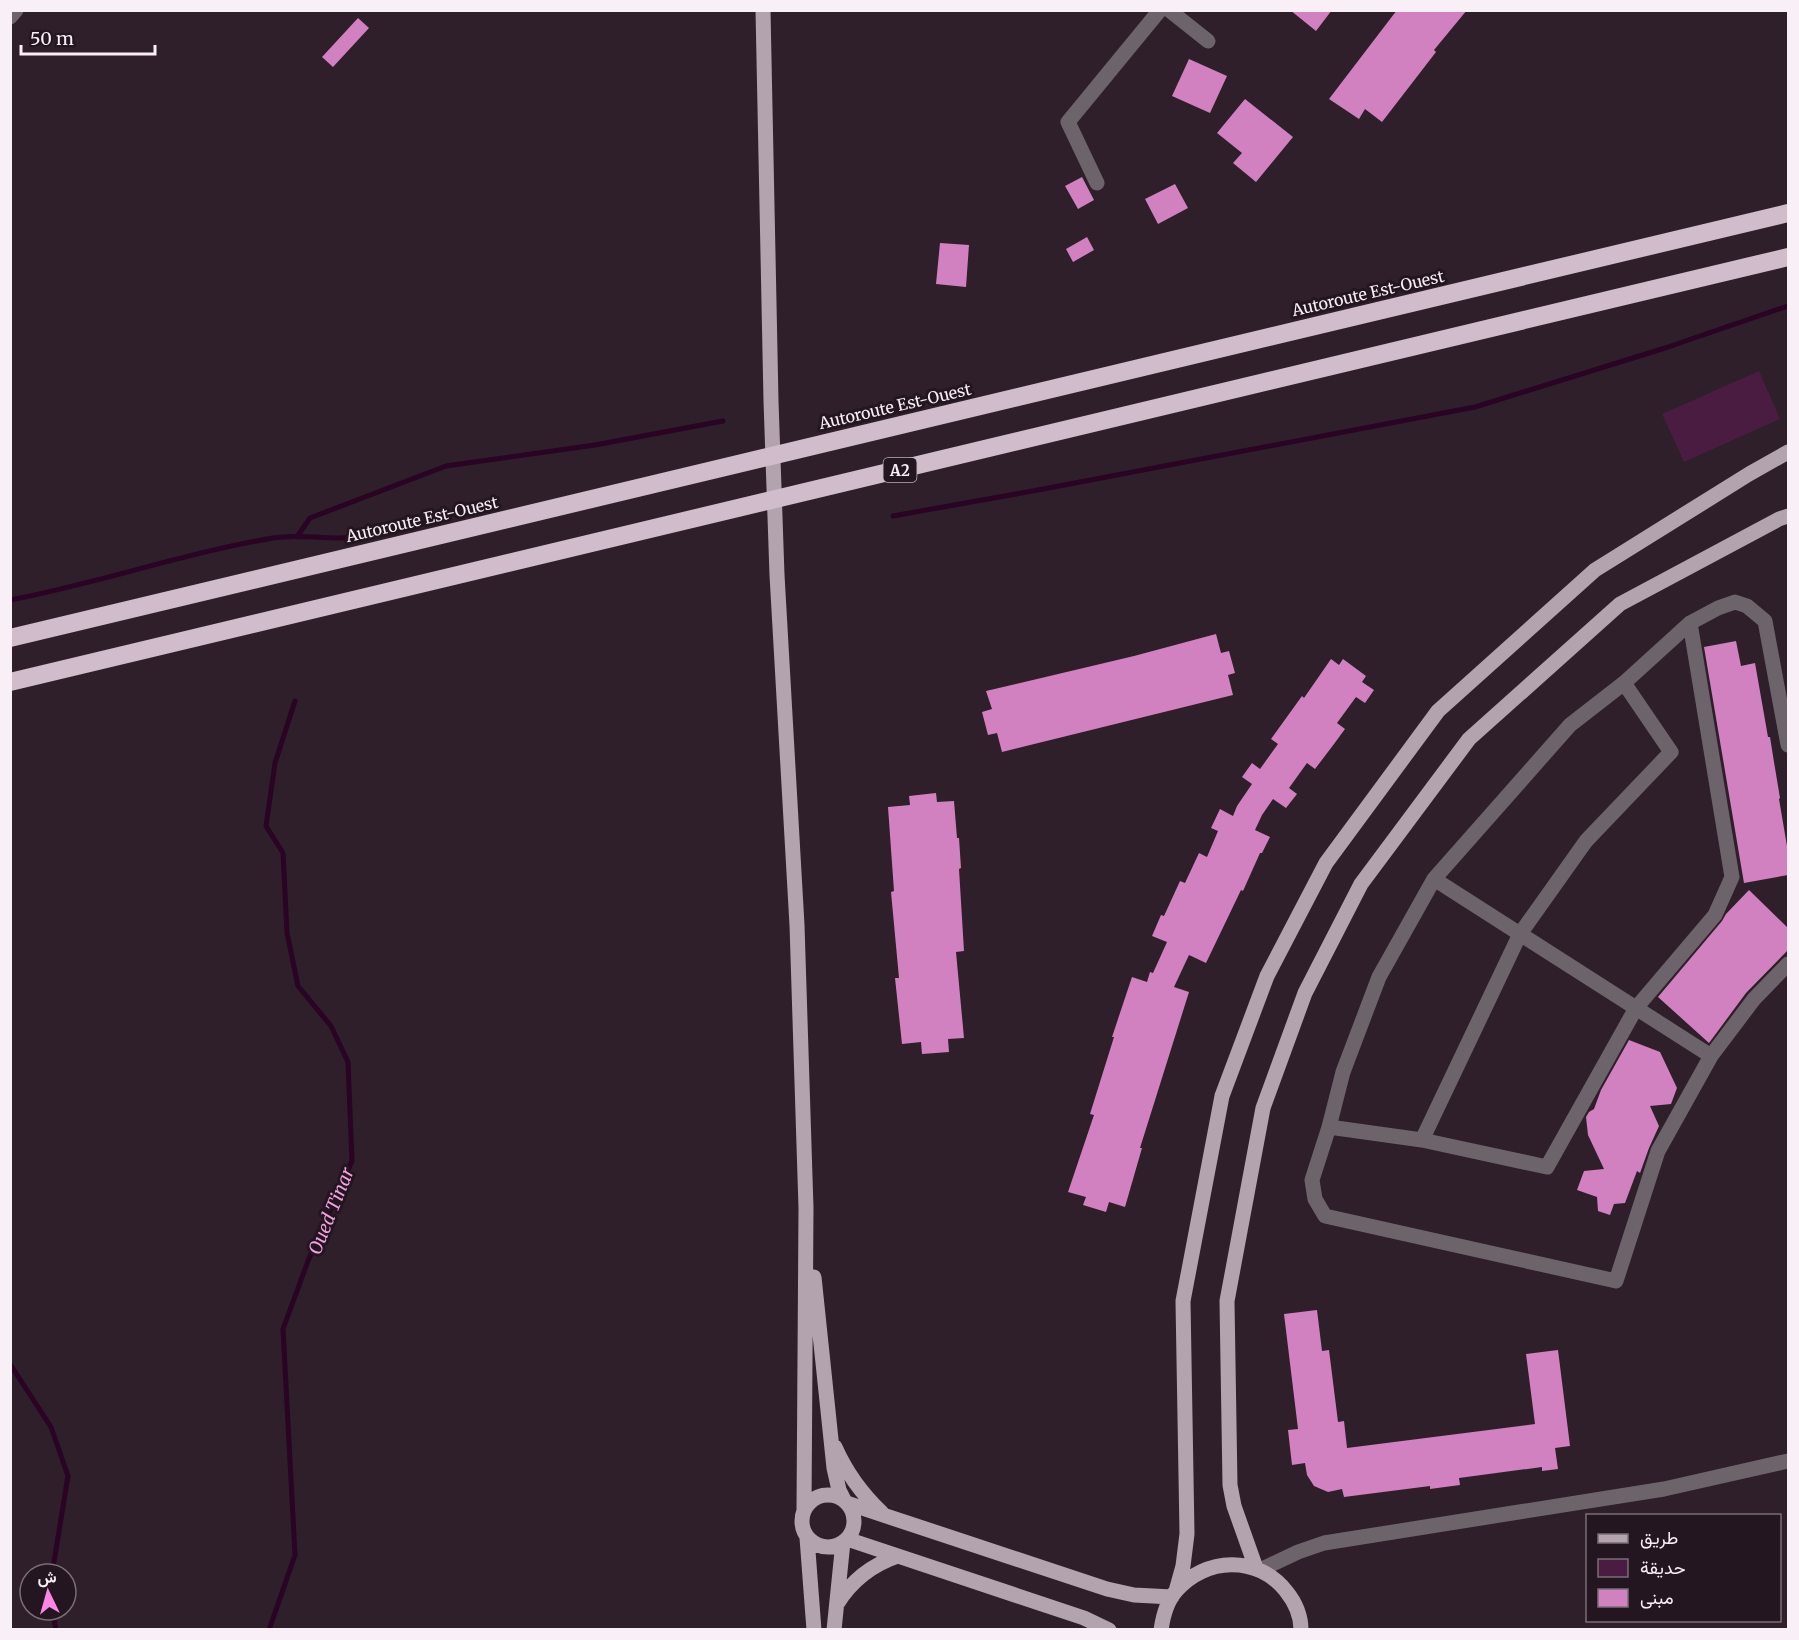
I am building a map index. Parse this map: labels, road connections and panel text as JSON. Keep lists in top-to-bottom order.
{
  "streets": {
    "highway": ["Autoroute Est-Ouest", "A2"]
  },
  "water": ["Oued Tinar"],
  "legend": ["طريق", "حديقة", "مبنى"],
  "scale_bar": "50 m",
  "north": "top"
}
